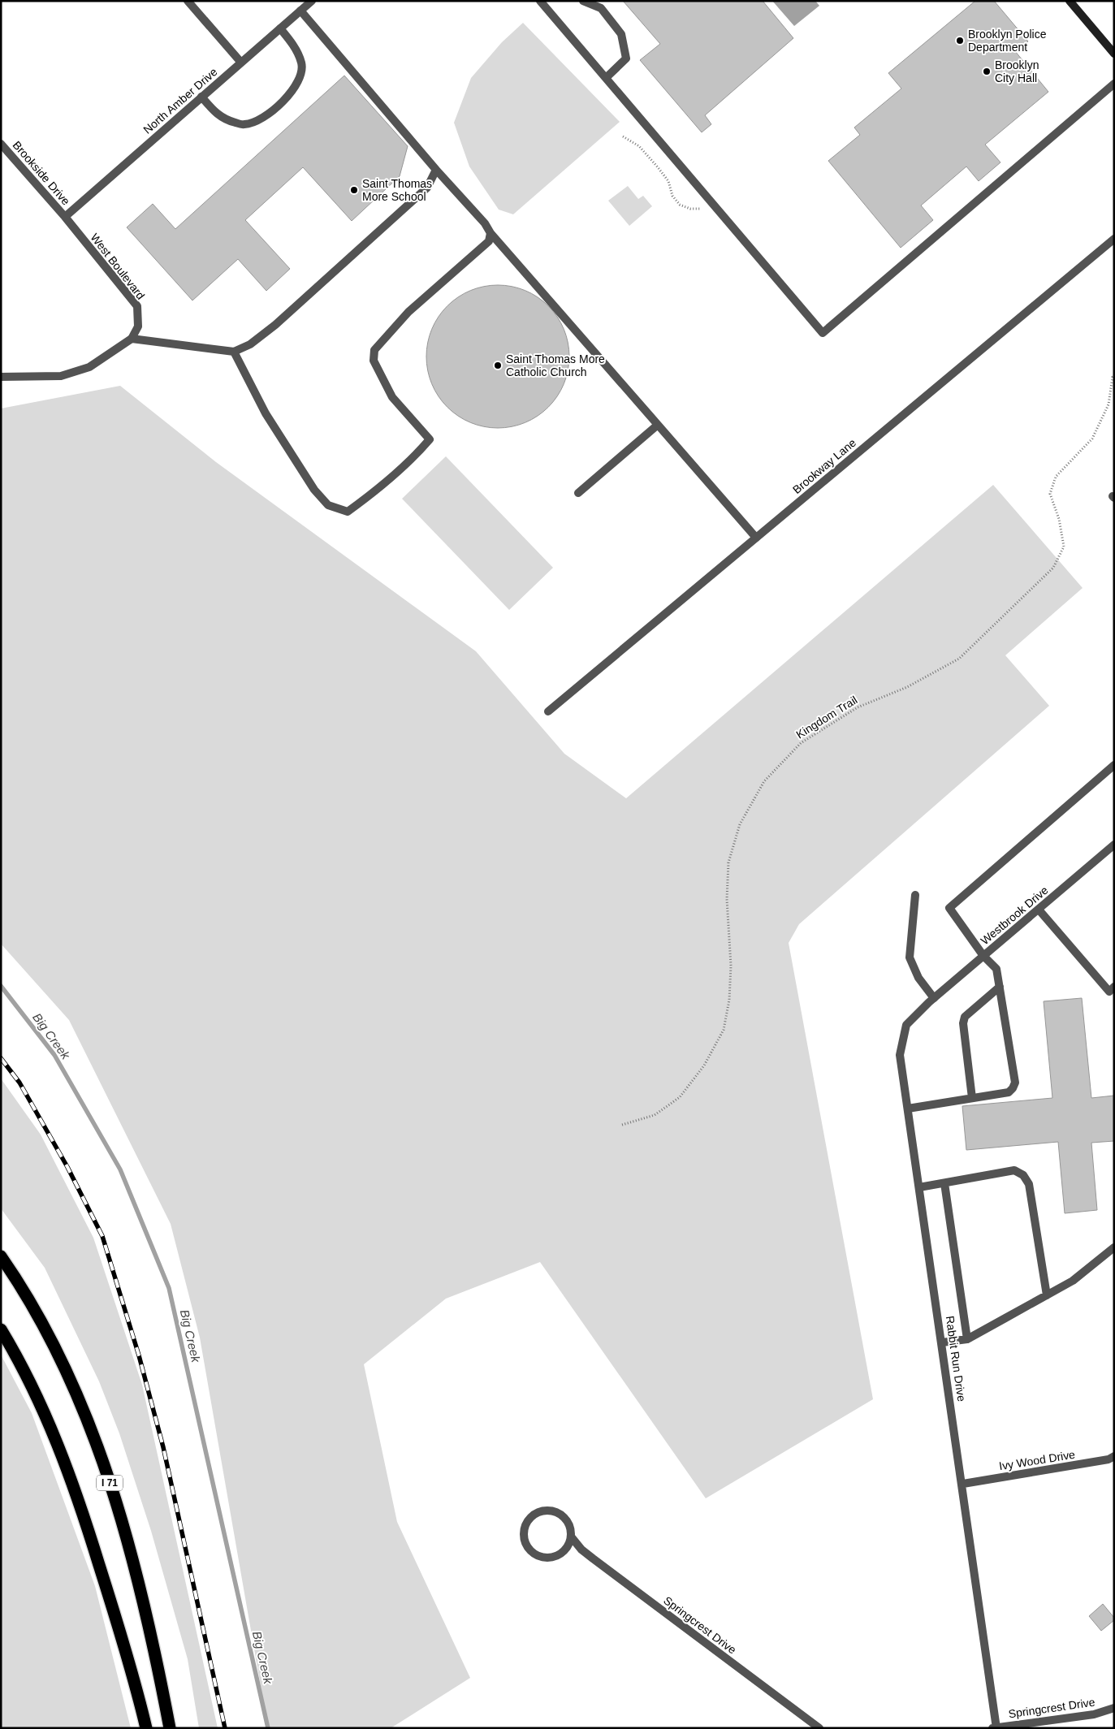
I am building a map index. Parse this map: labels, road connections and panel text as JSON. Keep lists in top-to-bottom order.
{
  "streets": {
    "highway": ["I 71"],
    "street": [
      "North Amber Drive",
      "Brookside Drive",
      "West Boulevard",
      "Brookway Lane",
      "Westbrook Drive",
      "Rabbit Run Drive",
      "Ivy Wood Drive",
      "Springcrest Drive"
    ],
    "path": ["Kingdom Trail"]
  },
  "crossings": [
    ["North Amber Drive", "Brookside Drive"],
    ["North Amber Drive", "West Boulevard"],
    ["Brookside Drive", "West Boulevard"],
    ["Westbrook Drive", "Rabbit Run Drive"],
    ["Rabbit Run Drive", "Ivy Wood Drive"],
    ["Rabbit Run Drive", "Springcrest Drive"]
  ],
  "water": ["Big Creek"],
  "places": [
    "Brooklyn Police Department",
    "Brooklyn City Hall",
    "Saint Thomas More School",
    "Saint Thomas More Catholic Church"
  ]
}
